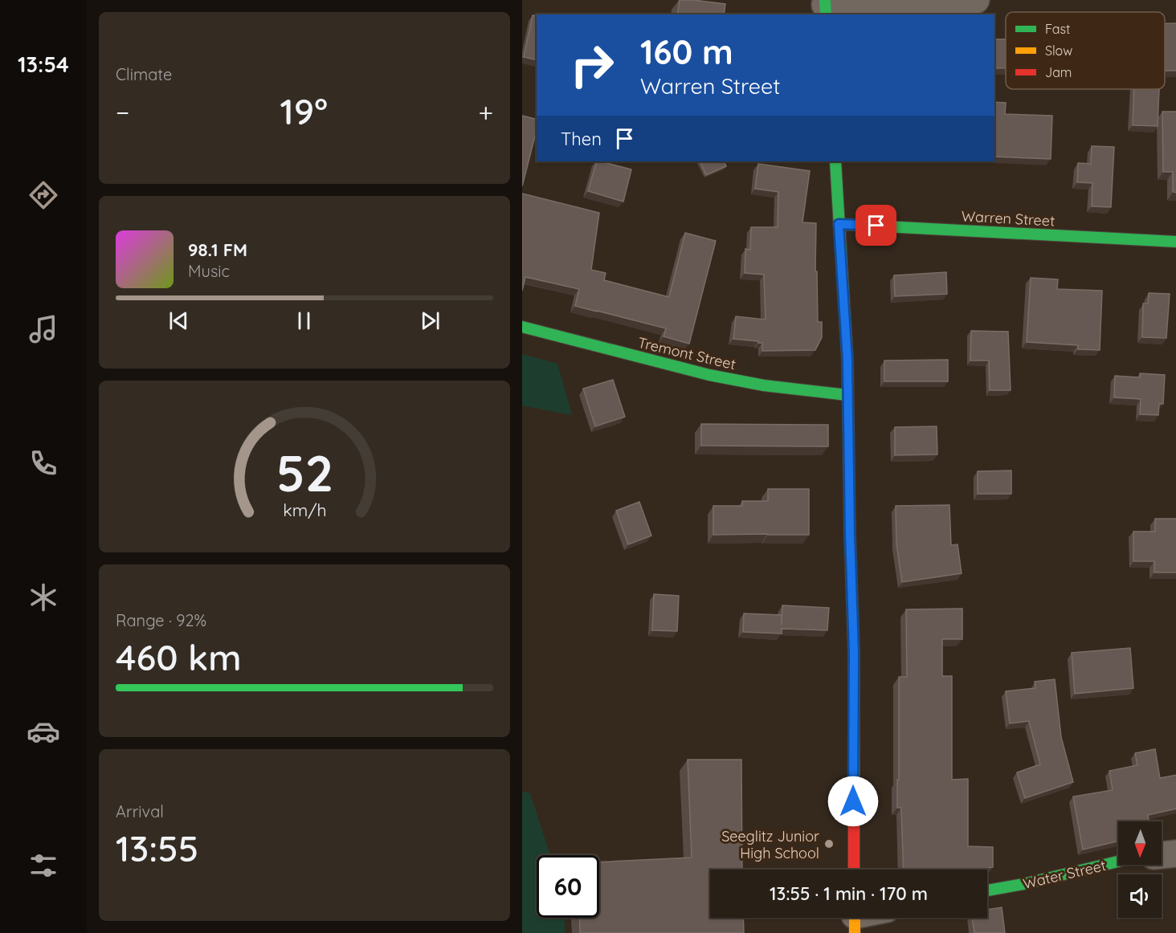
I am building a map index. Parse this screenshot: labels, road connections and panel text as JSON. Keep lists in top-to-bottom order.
{
  "streets": {
    "street": ["Warren Street", "Tremont Street", "Water Street"]
  },
  "places": ["Seeglitz Junior High School"],
  "legend": ["Fast", "Slow", "Jam"],
  "north": "bottom",
  "page": {
    "tabs": "13:54",
    "tile": [
      "Climate",
      ["Range · 92%", "460 km"],
      ["Arrival", "13:55"]
    ],
    "turn": ["160 m", "Warren Street"],
    "heat": ["−", "19°", "+"],
    "then": "Then",
    "song": ["98.1 FM", "Music"],
    "limit": "60",
    "trip": "13:55 · 1 min · 170 m",
    "gauge": ["52", "km/h"]
  }
}
